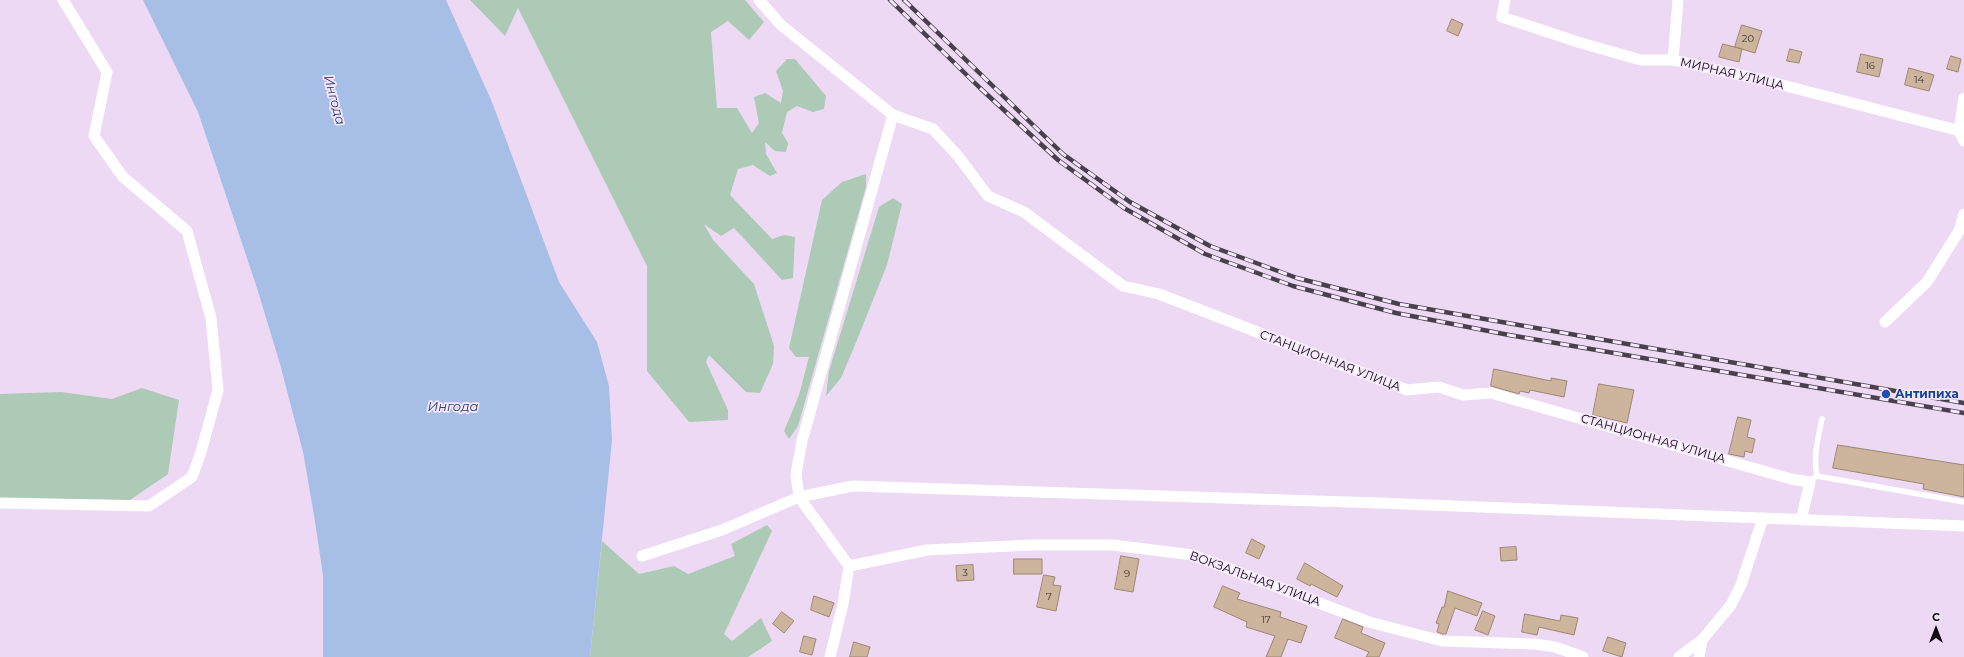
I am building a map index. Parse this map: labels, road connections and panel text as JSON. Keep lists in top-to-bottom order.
{
  "streets": {
    "street": ["МИРНАЯ УЛИЦА", "СТАНЦИОННАЯ УЛИЦА", "ВОКЗАЛЬНАЯ УЛИЦА"]
  },
  "water": ["Ингода"],
  "places": ["Антипиха"],
  "house_numbers": [
    "20",
    "16",
    "14",
    "3",
    "9",
    "7",
    "17"
  ],
  "north": "top"
}
